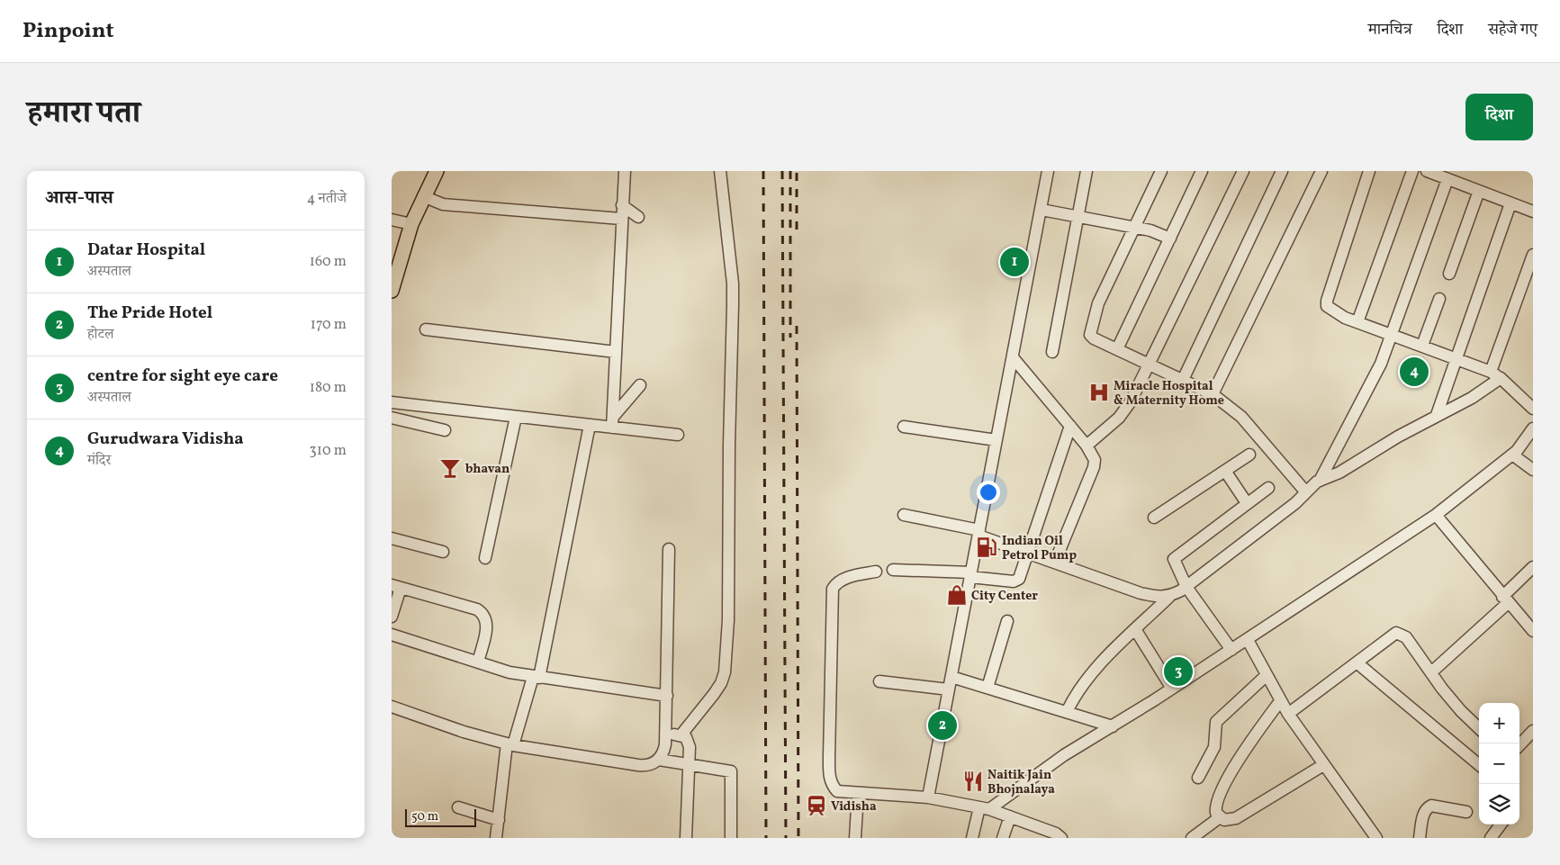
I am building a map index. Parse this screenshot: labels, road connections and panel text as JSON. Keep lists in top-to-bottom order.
{
  "places": {
    "hospital": ["Miracle Hospital & Maternity Home"],
    "bar": ["bhavan"],
    "fuel station": ["Indian Oil Petrol Pump"],
    "shop": ["City Center"],
    "restaurant": ["Naitik Jain Bhojnalaya"],
    "station": ["Vidisha"]
  },
  "scale_bar": "50 m",
  "page": {
    "header": "Pinpoint",
    "nav": ["मानचित्र", "दिशा", "सहेजे गए"],
    "title": "हमारा पता",
    "buttons": "दिशा",
    "heading": ["आस-पास", "4 नतीजे"],
    "list": [
      {
        "mark": "1",
        "name": "Datar Hospital",
        "note": "अस्पताल",
        "value": "160 m"
      },
      {
        "mark": "2",
        "name": "The Pride Hotel",
        "note": "होटल",
        "value": "170 m"
      },
      {
        "mark": "3",
        "name": "centre for sight eye care",
        "note": "अस्पताल",
        "value": "180 m"
      },
      {
        "mark": "4",
        "name": "Gurudwara Vidisha",
        "note": "मंदिर",
        "value": "310 m"
      }
    ],
    "pins": [
      "1",
      "4",
      "3",
      "2"
    ],
    "map_buttons": ["+", "−"],
    "scale": "50 m"
  }
}
